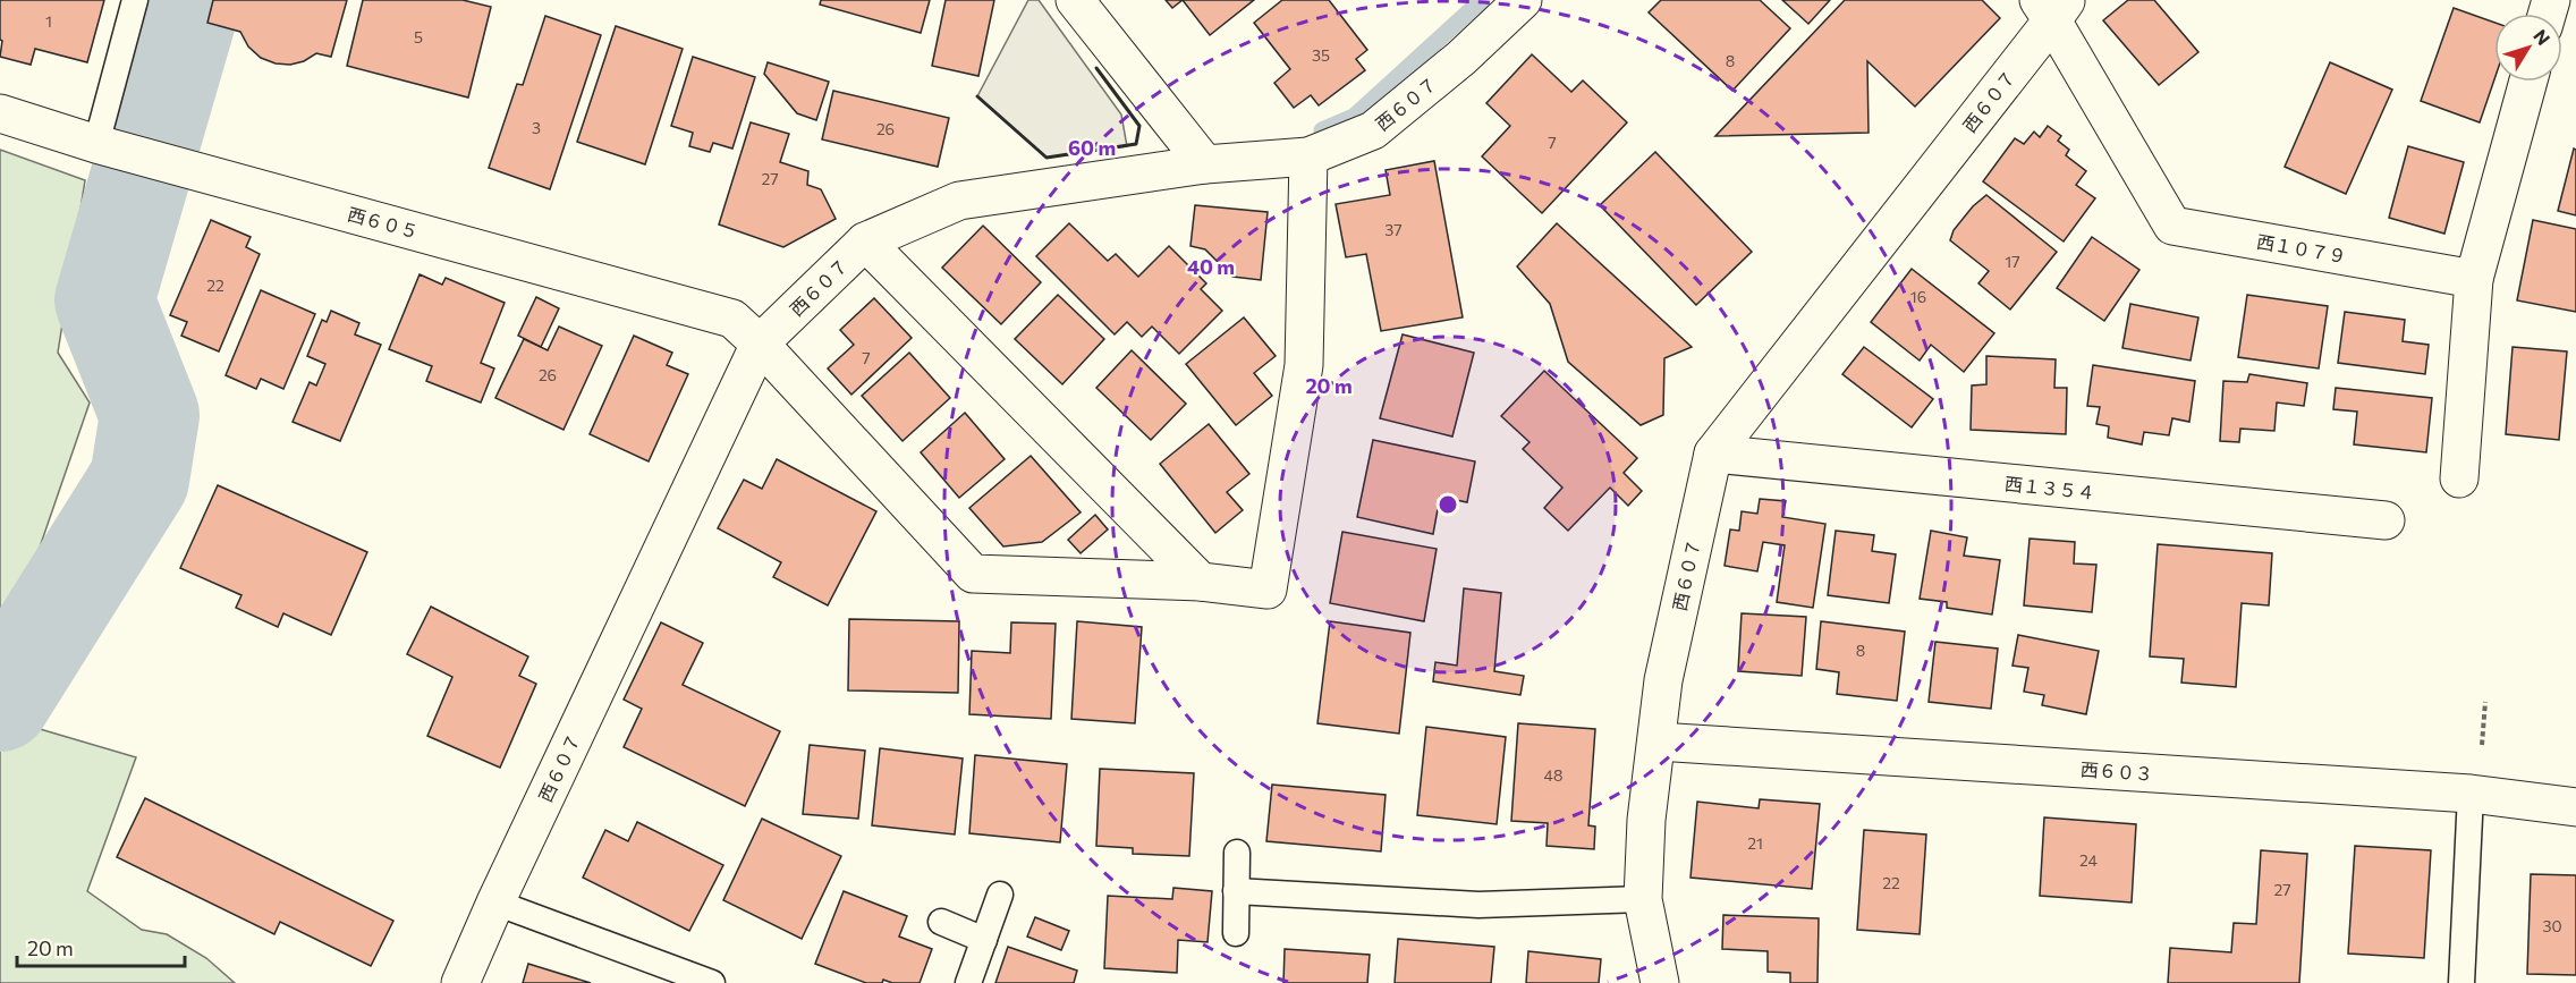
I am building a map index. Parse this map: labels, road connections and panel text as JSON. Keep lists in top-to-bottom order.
{
  "streets": {
    "street": [
      "西６０７",
      "西６０５",
      "西１０７９",
      "西１３５４",
      "西６０３"
    ]
  },
  "crossings": [
    ["西６０７", "西６０５"],
    ["西６０７", "西１０７９"],
    ["西６０７", "西１３５４"],
    ["西６０７", "西６０３"]
  ],
  "house_numbers": [
    "1",
    "5",
    "35",
    "8",
    "3",
    "26",
    "7",
    "27",
    "37",
    "17",
    "22",
    "16",
    "7",
    "26",
    "8",
    "48",
    "21",
    "24",
    "22",
    "27",
    "30"
  ],
  "scale_bar": "20 m",
  "north": "top right",
  "rings": ["60 m", "40 m", "20 m"]
}
